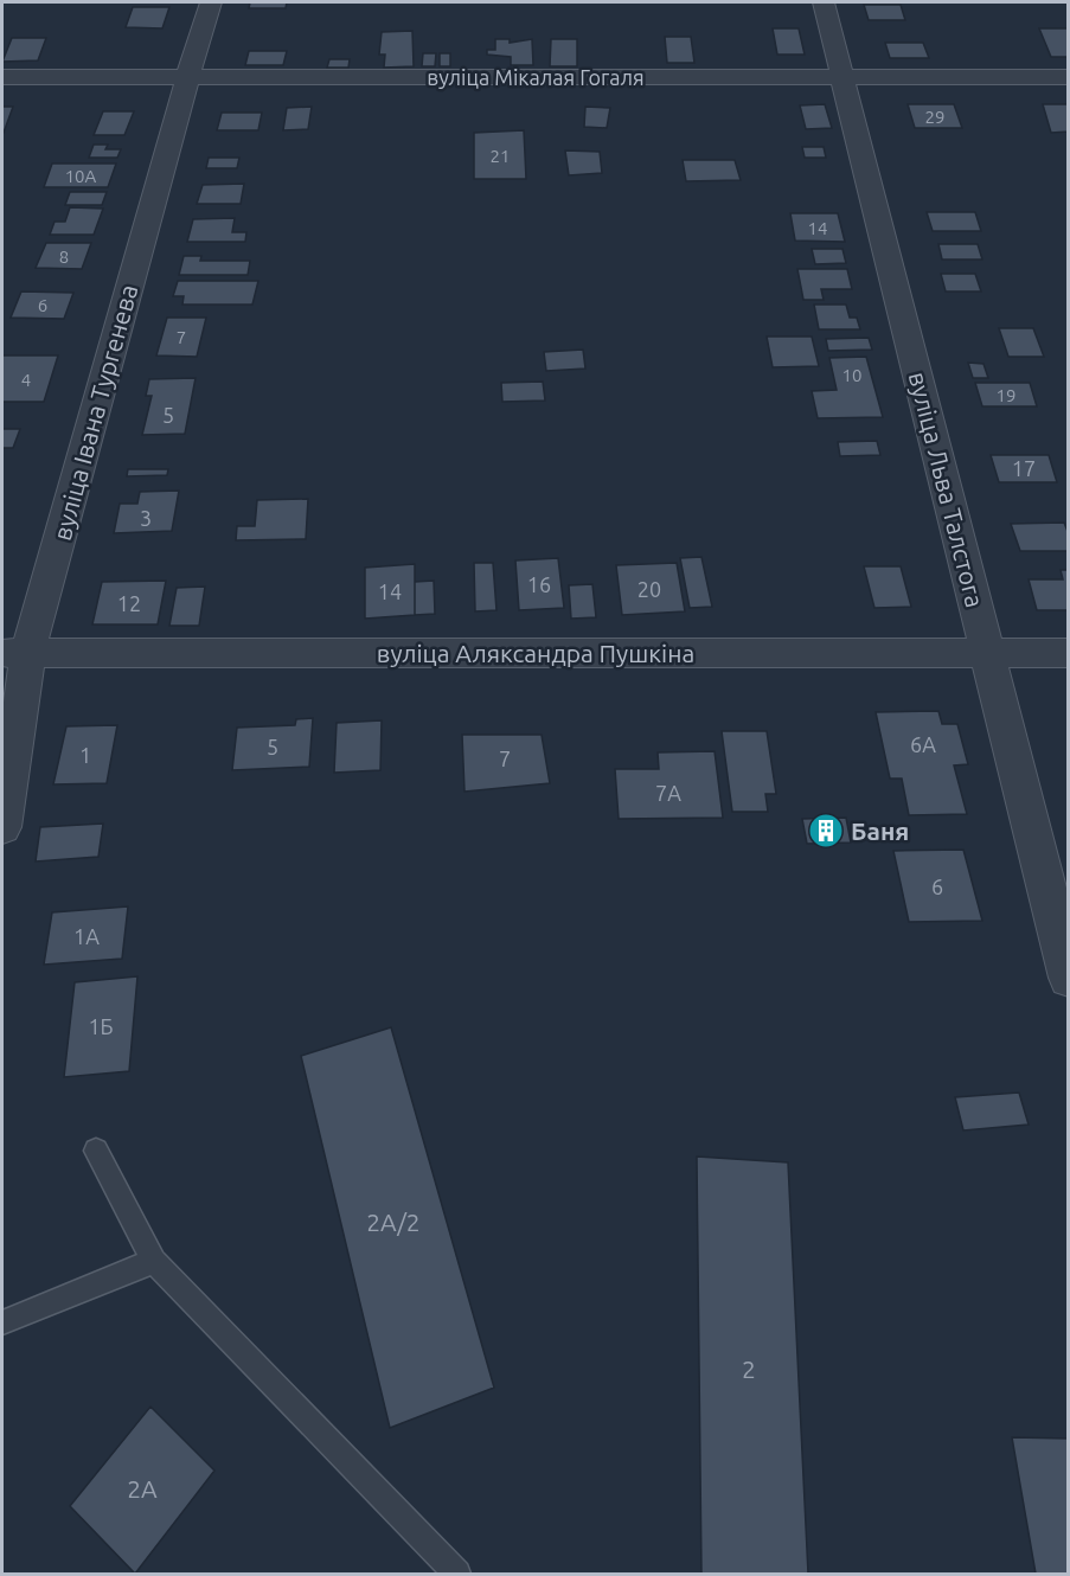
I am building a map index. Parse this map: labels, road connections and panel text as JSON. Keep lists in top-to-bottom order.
{
  "streets": {
    "street": [
      "вуліца Мікалая Гогаля",
      "вуліца Івана Тургенева",
      "вуліца Льва Талстога",
      "вуліца Аляксандра Пушкіна"
    ]
  },
  "crossings": [
    ["вуліца Мікалая Гогаля", "вуліца Івана Тургенева"],
    ["вуліца Мікалая Гогаля", "вуліца Льва Талстога"],
    ["вуліца Івана Тургенева", "вуліца Аляксандра Пушкіна"],
    ["вуліца Льва Талстога", "вуліца Аляксандра Пушкіна"]
  ],
  "places": {
    "building": ["Баня"]
  },
  "house_numbers": [
    "29",
    "21",
    "10А",
    "14",
    "8",
    "6",
    "7",
    "10",
    "4",
    "19",
    "5",
    "17",
    "3",
    "16",
    "20",
    "14",
    "12",
    "6А",
    "5",
    "1",
    "7",
    "7А",
    "6",
    "1А",
    "1Б",
    "2А/2",
    "2",
    "2А"
  ]
}
